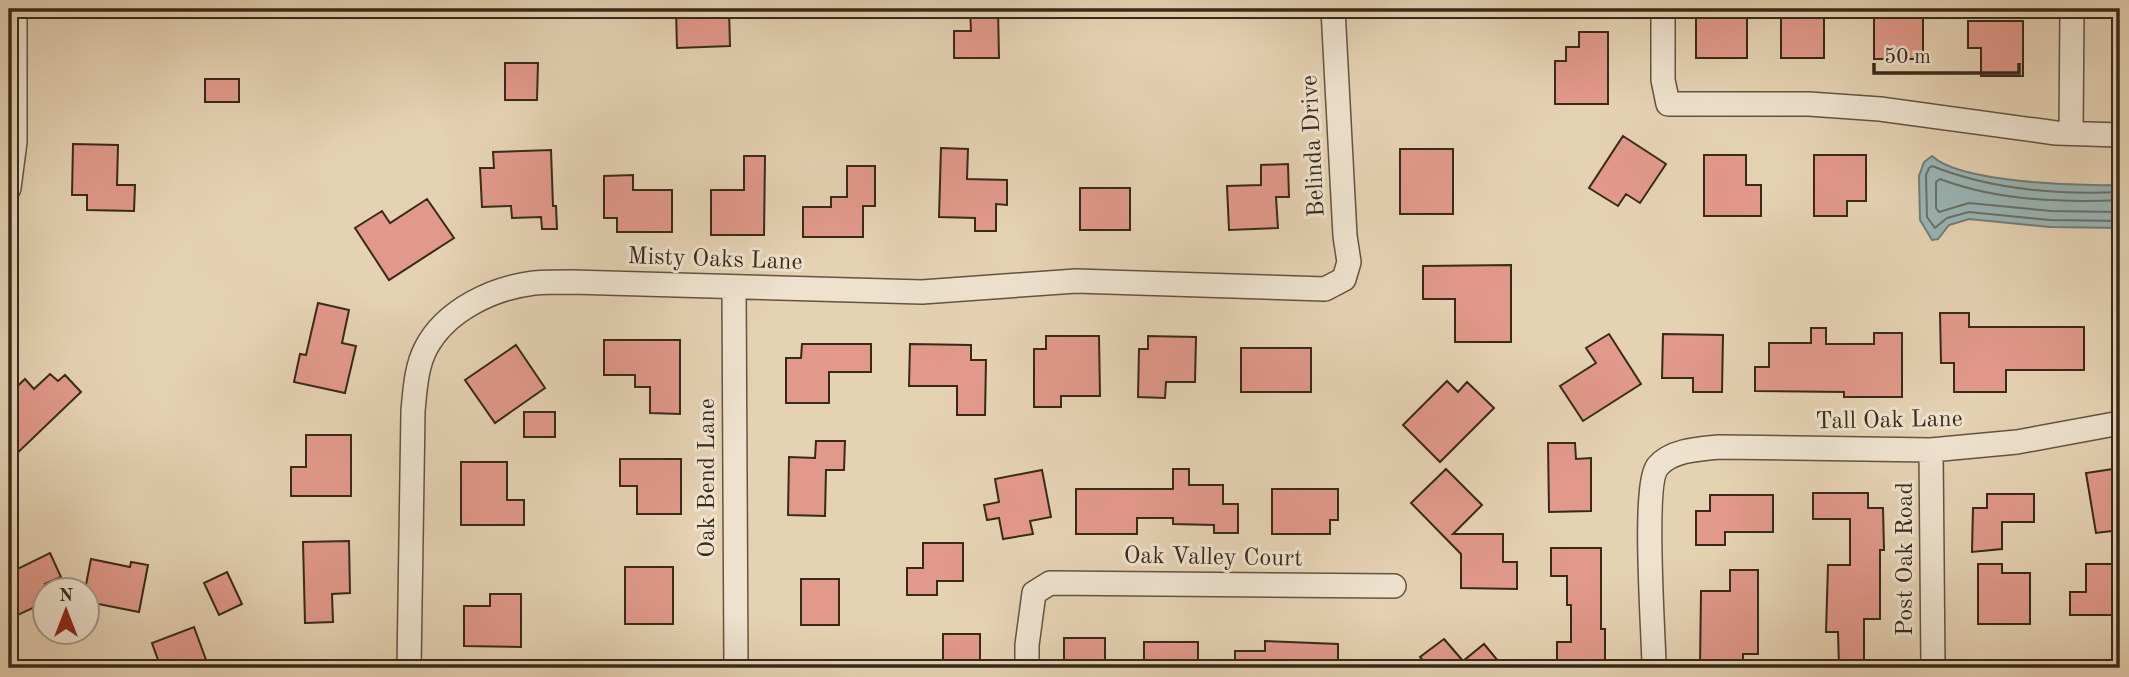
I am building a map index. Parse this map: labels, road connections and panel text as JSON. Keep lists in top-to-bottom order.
{
  "streets": {
    "street": [
      "Belinda Drive",
      "Misty Oaks Lane",
      "Tall Oak Lane",
      "Oak Bend Lane",
      "Oak Valley Court",
      "Post Oak Road"
    ]
  },
  "crossings": [
    ["Belinda Drive", "Misty Oaks Lane"],
    ["Misty Oaks Lane", "Oak Bend Lane"],
    ["Tall Oak Lane", "Post Oak Road"]
  ],
  "scale_bar": "50 m",
  "north": "top"
}
